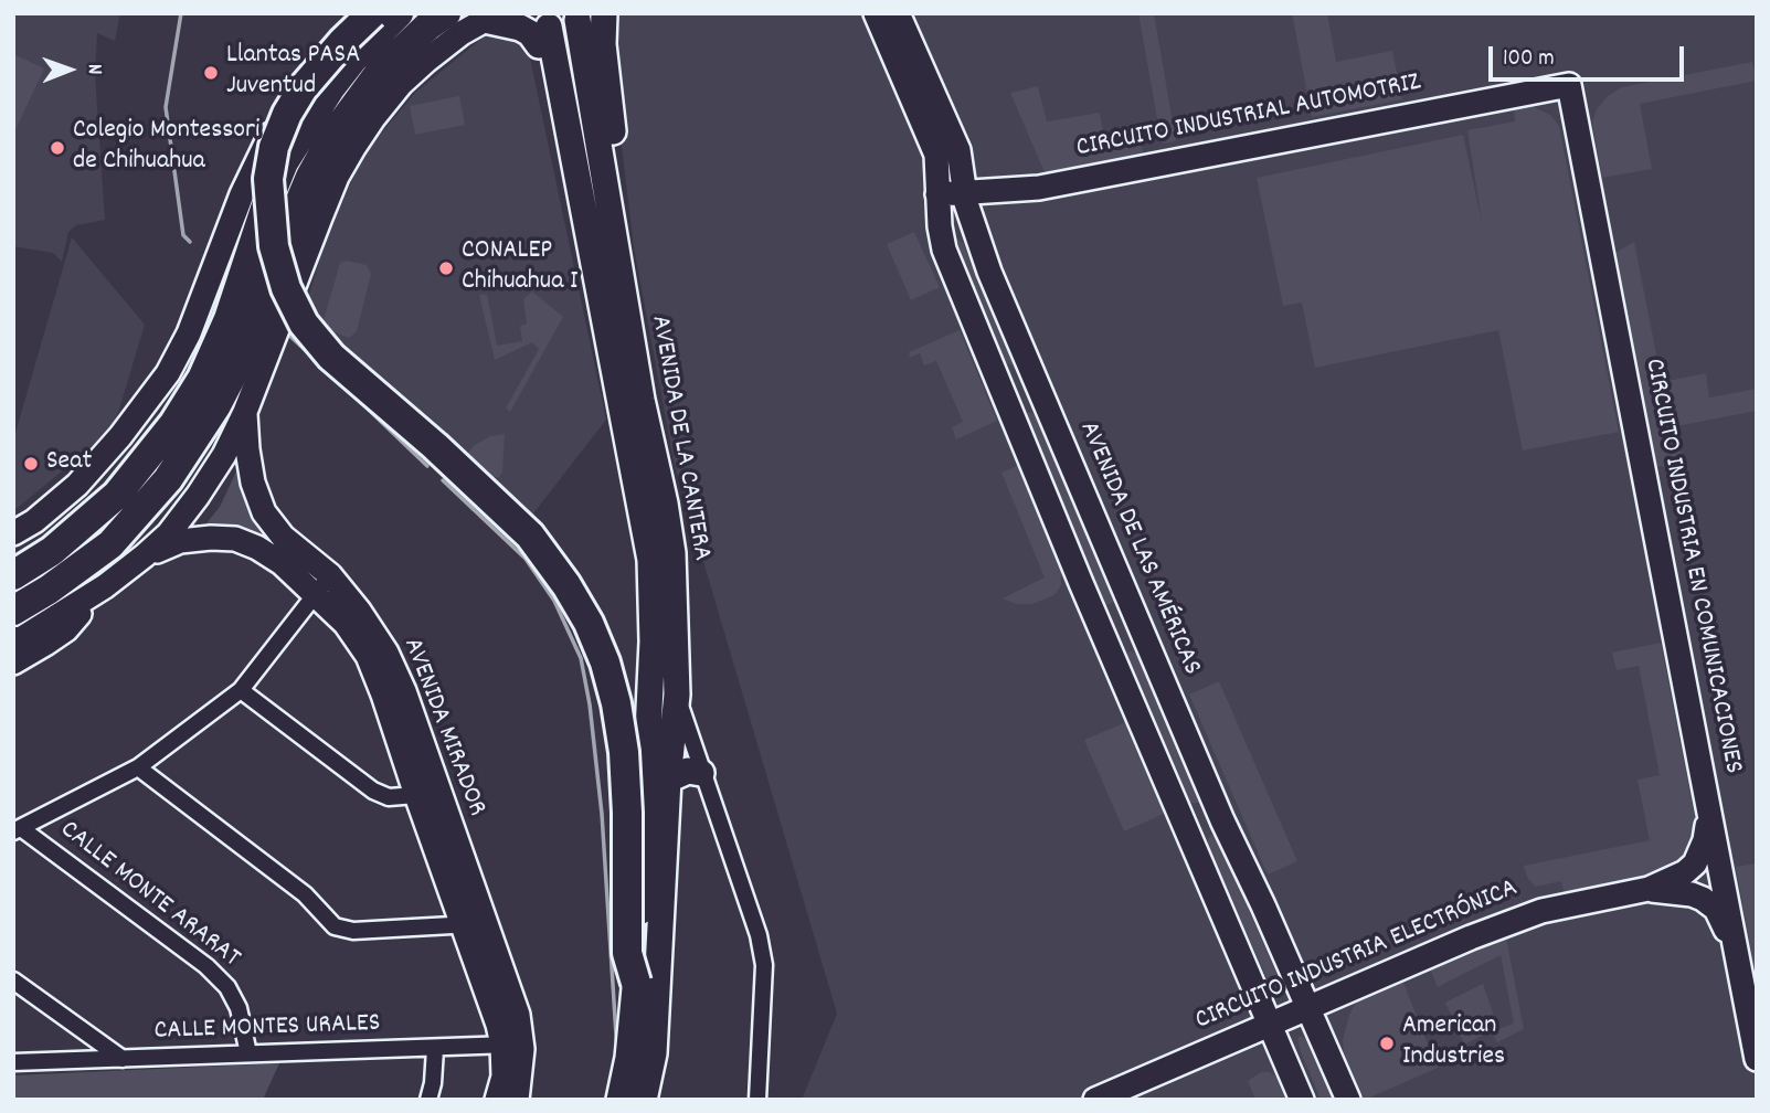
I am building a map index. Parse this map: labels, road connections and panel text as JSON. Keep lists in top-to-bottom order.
{
  "streets": {
    "main road": [
      "CIRCUITO INDUSTRIAL AUTOMOTRIZ",
      "AVENIDA DE LA CANTERA",
      "AVENIDA DE LAS AMÉRICAS",
      "CIRCUITO INDUSTRIA EN COMUNICACIONES",
      "AVENIDA MIRADOR",
      "CIRCUITO INDUSTRIA ELECTRÓNICA"
    ],
    "street": ["CALLE MONTE ARARAT", "CALLE MONTES URALES"]
  },
  "crossings": [
    ["CIRCUITO INDUSTRIAL AUTOMOTRIZ", "AVENIDA DE LAS AMÉRICAS"],
    ["CIRCUITO INDUSTRIAL AUTOMOTRIZ", "CIRCUITO INDUSTRIA EN COMUNICACIONES"],
    ["AVENIDA DE LAS AMÉRICAS", "CIRCUITO INDUSTRIA ELECTRÓNICA"],
    ["CIRCUITO INDUSTRIA EN COMUNICACIONES", "CIRCUITO INDUSTRIA ELECTRÓNICA"],
    ["AVENIDA MIRADOR", "CALLE MONTES URALES"],
    ["CALLE MONTE ARARAT", "CALLE MONTES URALES"]
  ],
  "places": [
    "Llantas PASA Juventud",
    "Colegio Montessori de Chihuahua",
    "CONALEP Chihuahua I",
    "Seat",
    "American Industries"
  ],
  "scale_bar": "100 m",
  "north": "right"
}
